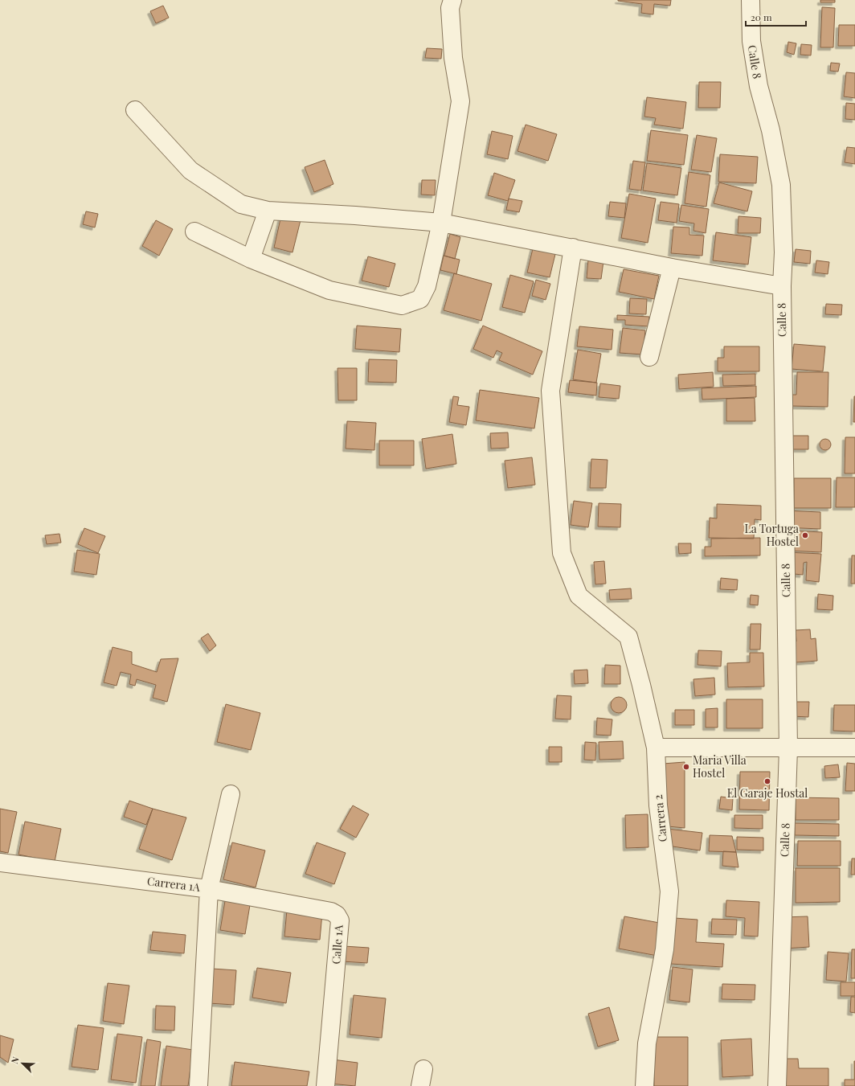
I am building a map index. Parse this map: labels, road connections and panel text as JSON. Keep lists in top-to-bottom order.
{
  "streets": {
    "street": [
      "Calle 8",
      "Carrera 2",
      "Carrera 1A",
      "Calle 1A"
    ]
  },
  "crossings": [
    ["Carrera 1A", "Calle 1A"]
  ],
  "places": ["La Tortuga Hostel", "Maria Villa Hostel", "El Garaje Hostal"],
  "scale_bar": "20 m",
  "north": "top left"
}
